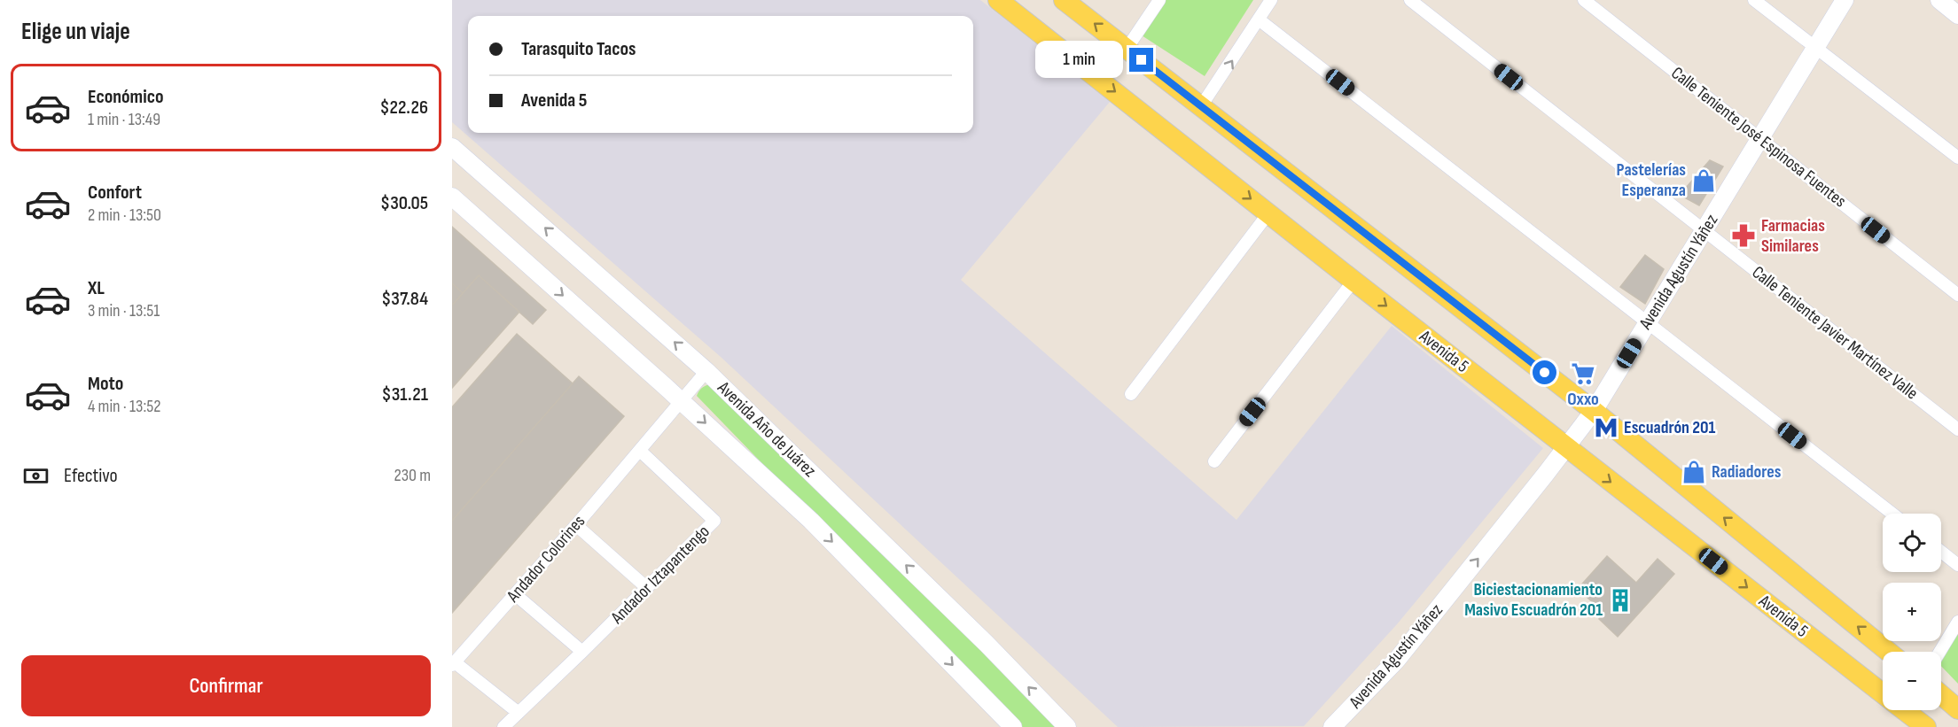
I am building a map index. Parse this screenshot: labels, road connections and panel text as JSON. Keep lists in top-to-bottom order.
{
  "streets": {
    "main road": ["Avenida Agustín Yáñez", "Avenida 5", "Avenida Año de Juárez"],
    "street": [
      "Calle Teniente José Espinosa Fuentes",
      "Calle Teniente Javier Martínez Valle",
      "Andador Colorines",
      "Andador Iztapantengo"
    ]
  },
  "crossings": [
    ["Calle Teniente José Espinosa Fuentes", "Avenida Agustín Yáñez"],
    ["Avenida Agustín Yáñez", "Calle Teniente Javier Martínez Valle"],
    ["Avenida Agustín Yáñez", "Avenida 5"],
    ["Andador Colorines", "Andador Iztapantengo"]
  ],
  "one_way": ["Avenida Agustín Yáñez"],
  "places": {
    "shop": ["Pastelerías Esperanza", "Radiadores"],
    "pharmacy": ["Farmacias Similares"],
    "supermarket": ["Oxxo"],
    "metro station": ["Escuadrón 201"],
    "building": ["Biciestacionamiento Masivo Escuadrón 201"]
  },
  "page": {
    "heading": "Elige un viaje",
    "banner": ["Tarasquito Tacos", "Avenida 5"],
    "bubble": "1 min",
    "list": [
      {
        "name": "Económico",
        "note": "1 min · 13:49",
        "value": "$22.26"
      },
      {
        "name": "Confort",
        "note": "2 min · 13:50",
        "value": "$30.05"
      },
      {
        "name": "XL",
        "note": "3 min · 13:51",
        "value": "$37.84"
      },
      {
        "name": "Moto",
        "note": "4 min · 13:52",
        "value": "$31.21"
      }
    ],
    "pay": ["Efectivo", "230 m"],
    "map_buttons": ["+", "−"],
    "buttons": "Confirmar"
  }
}
